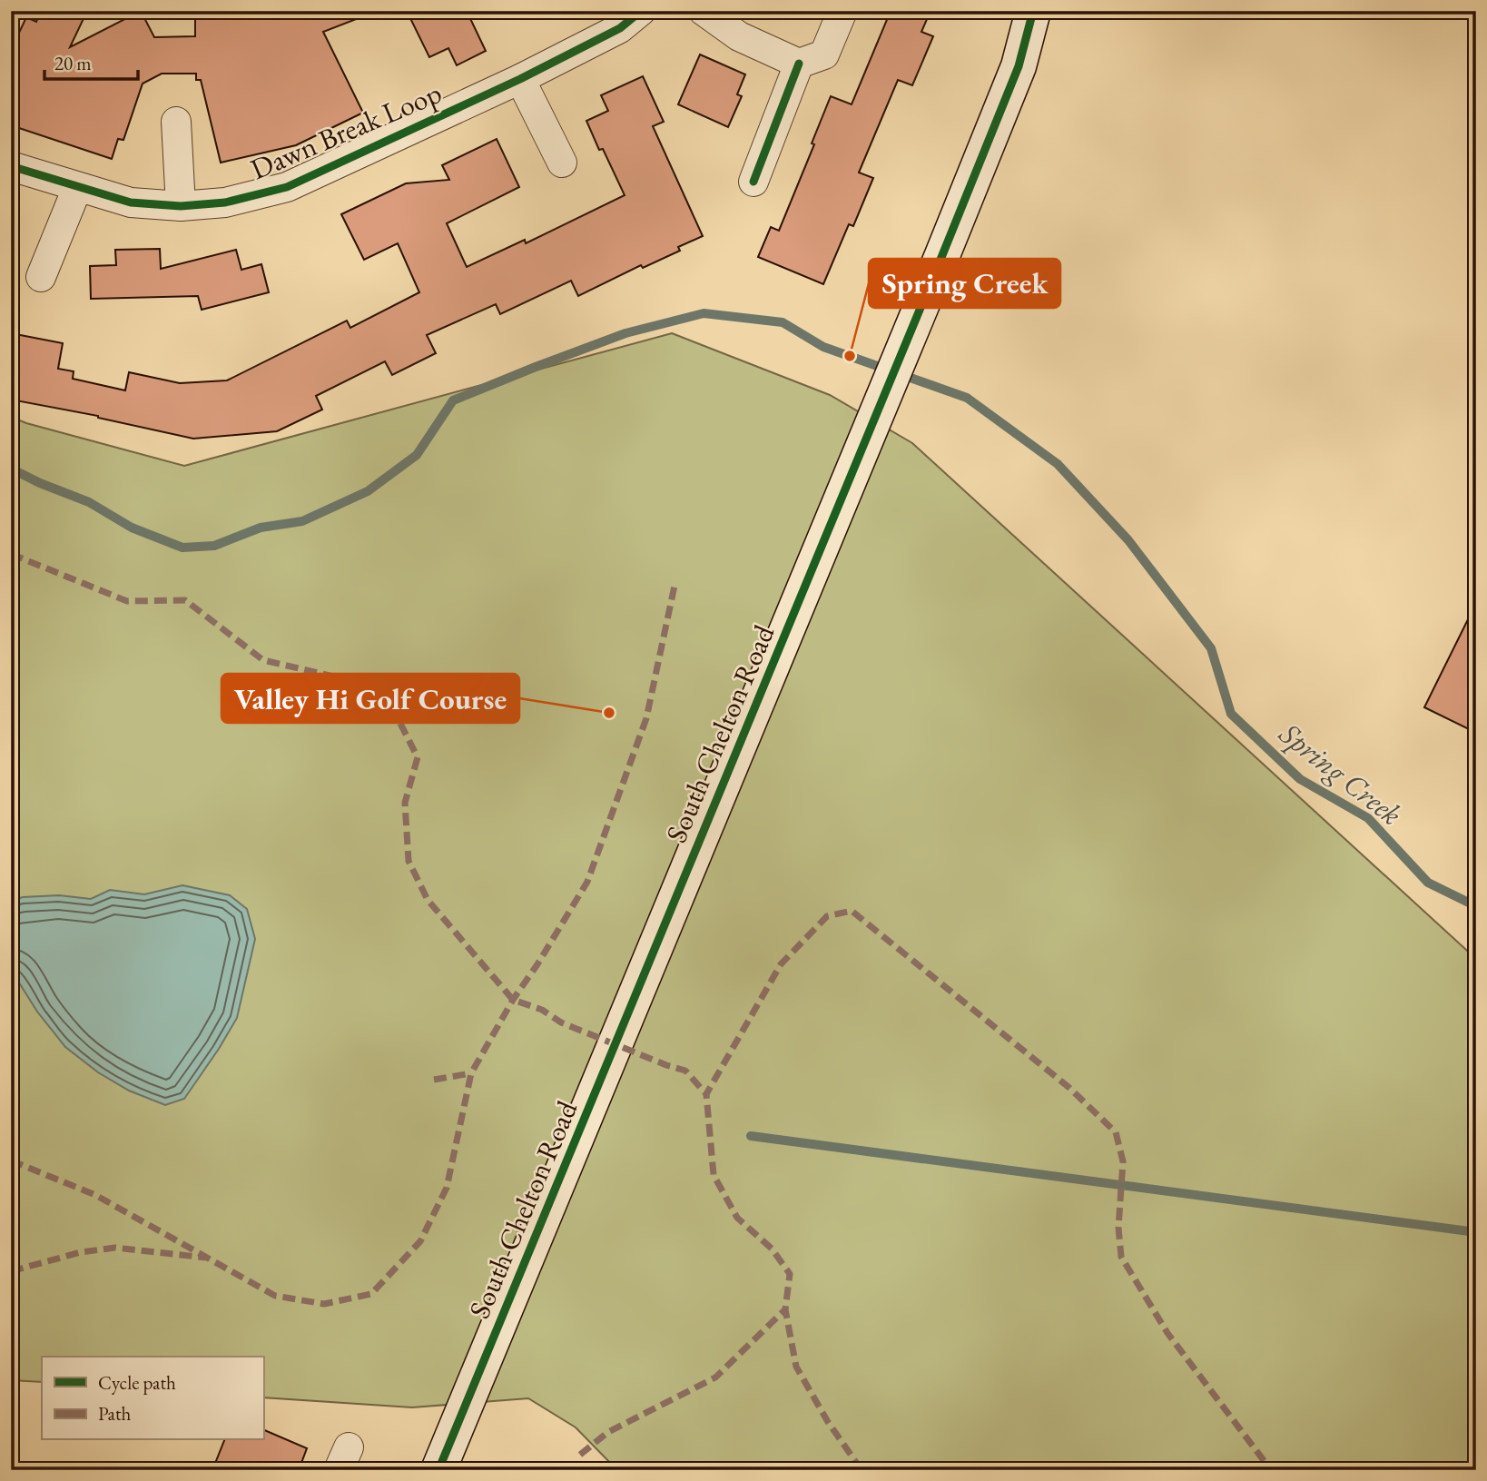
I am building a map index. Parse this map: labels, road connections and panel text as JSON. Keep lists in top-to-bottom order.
{
  "streets": {
    "main road": ["South Chelton Road"],
    "street": ["Dawn Break Loop"]
  },
  "water": ["Spring Creek"],
  "places": ["Spring Creek", "Valley Hi Golf Course"],
  "legend": ["Cycle path", "Path"],
  "scale_bar": "20 m"
}
